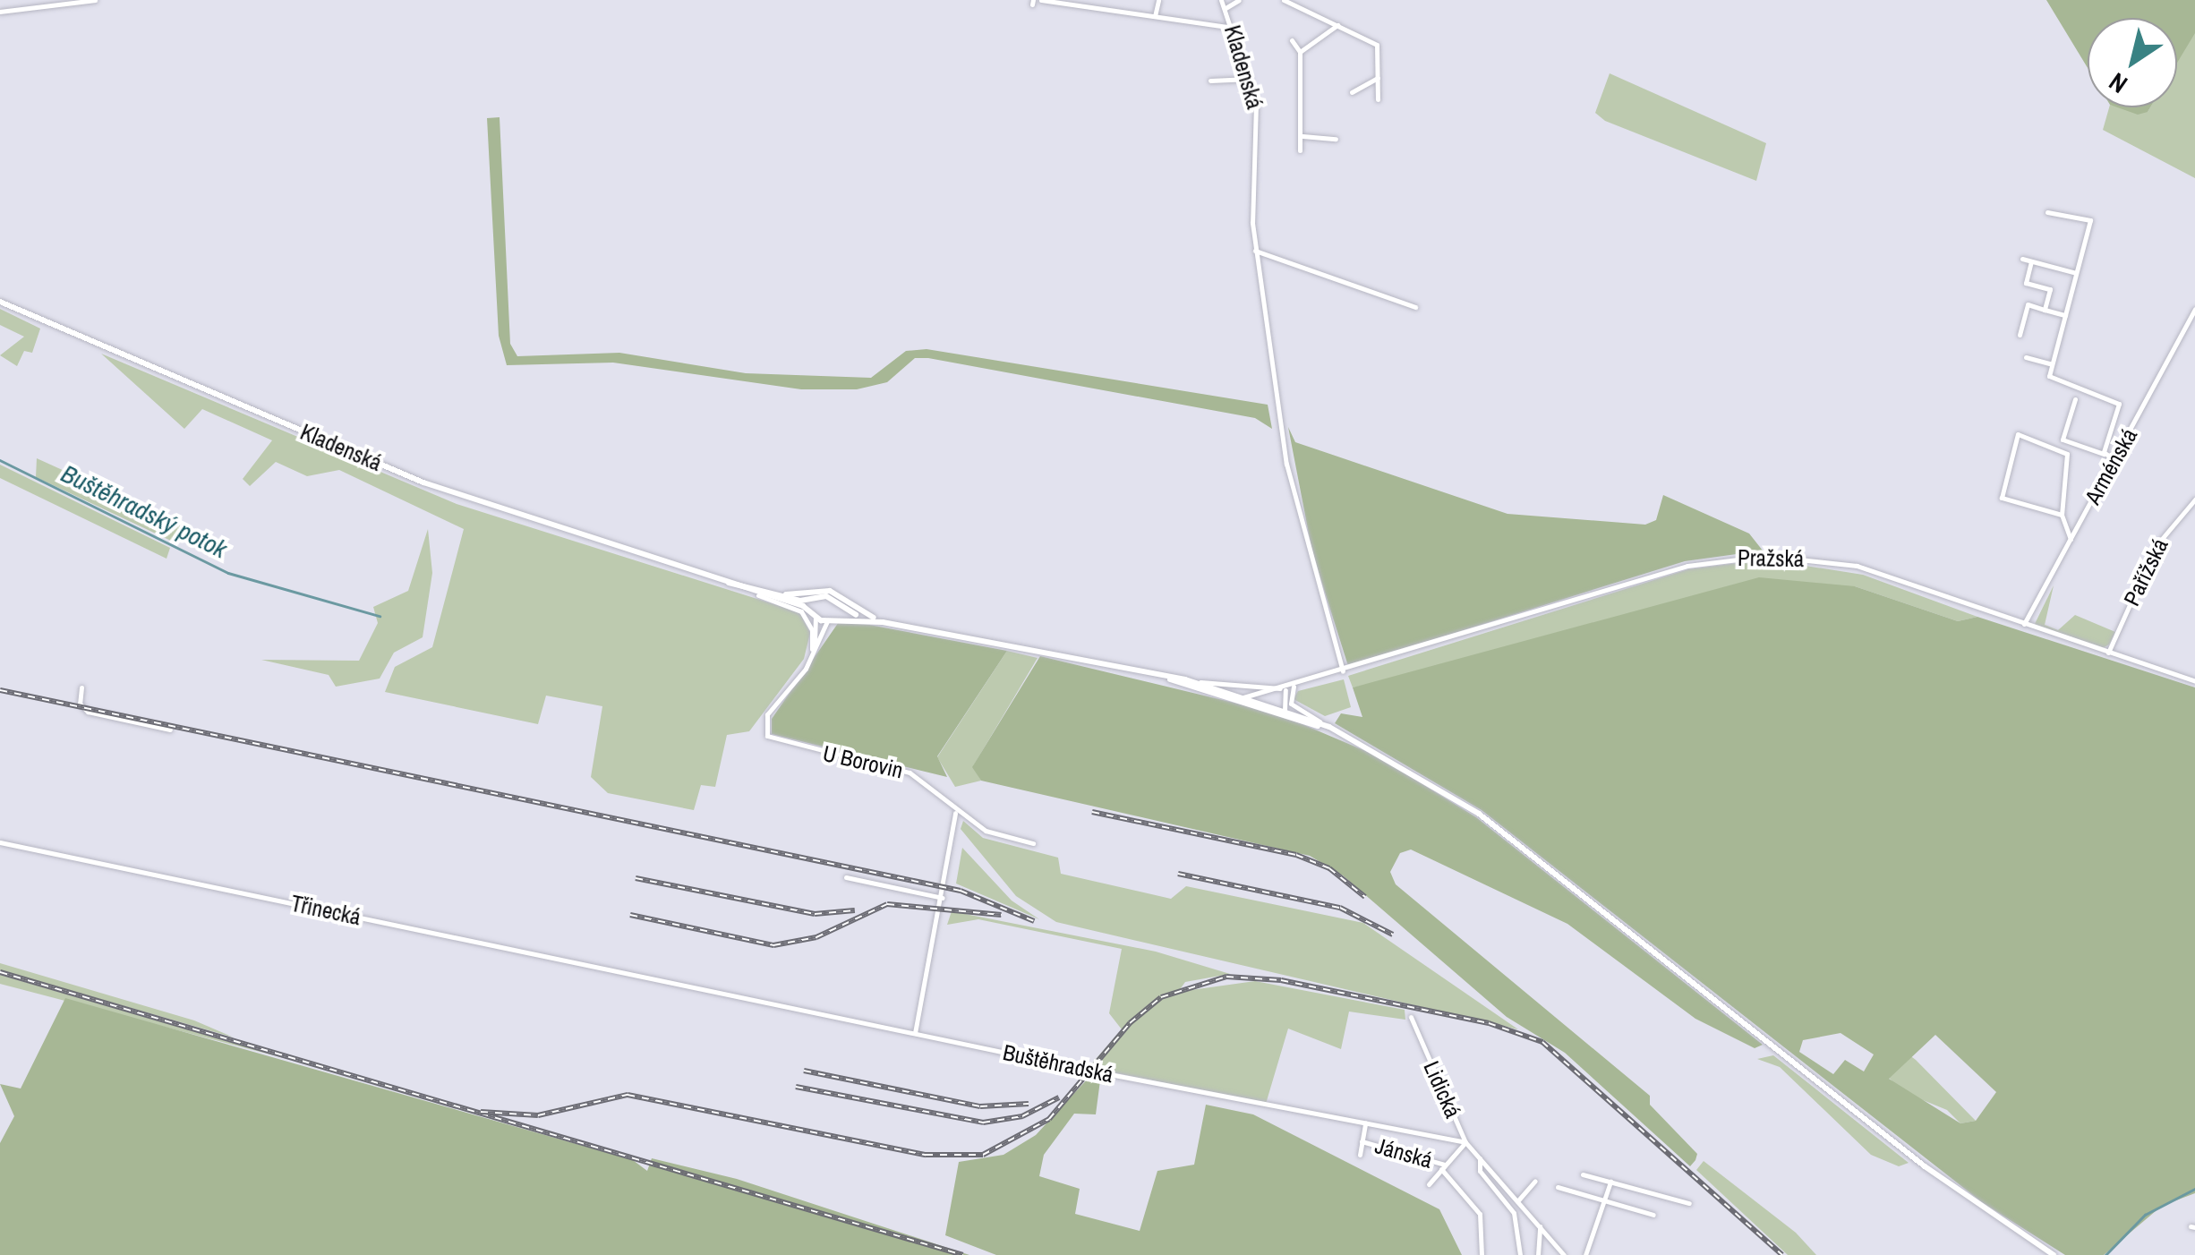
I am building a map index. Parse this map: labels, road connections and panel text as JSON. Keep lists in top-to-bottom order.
{
  "streets": {
    "main road": ["Kladenská"],
    "street": [
      "Arménská",
      "Pražská",
      "Pařížská",
      "U Borovin",
      "Třinecká",
      "Buštěhradská",
      "Lidická",
      "Jánská"
    ]
  },
  "crossings": [
    ["Kladenská", "Pražská"],
    ["Arménská", "Pražská"],
    ["Pražská", "Pařížská"],
    ["Třinecká", "Buštěhradská"],
    ["Buštěhradská", "Lidická"],
    ["Buštěhradská", "Jánská"]
  ],
  "water": ["Buštěhradský potok"],
  "north": "bottom left"
}
